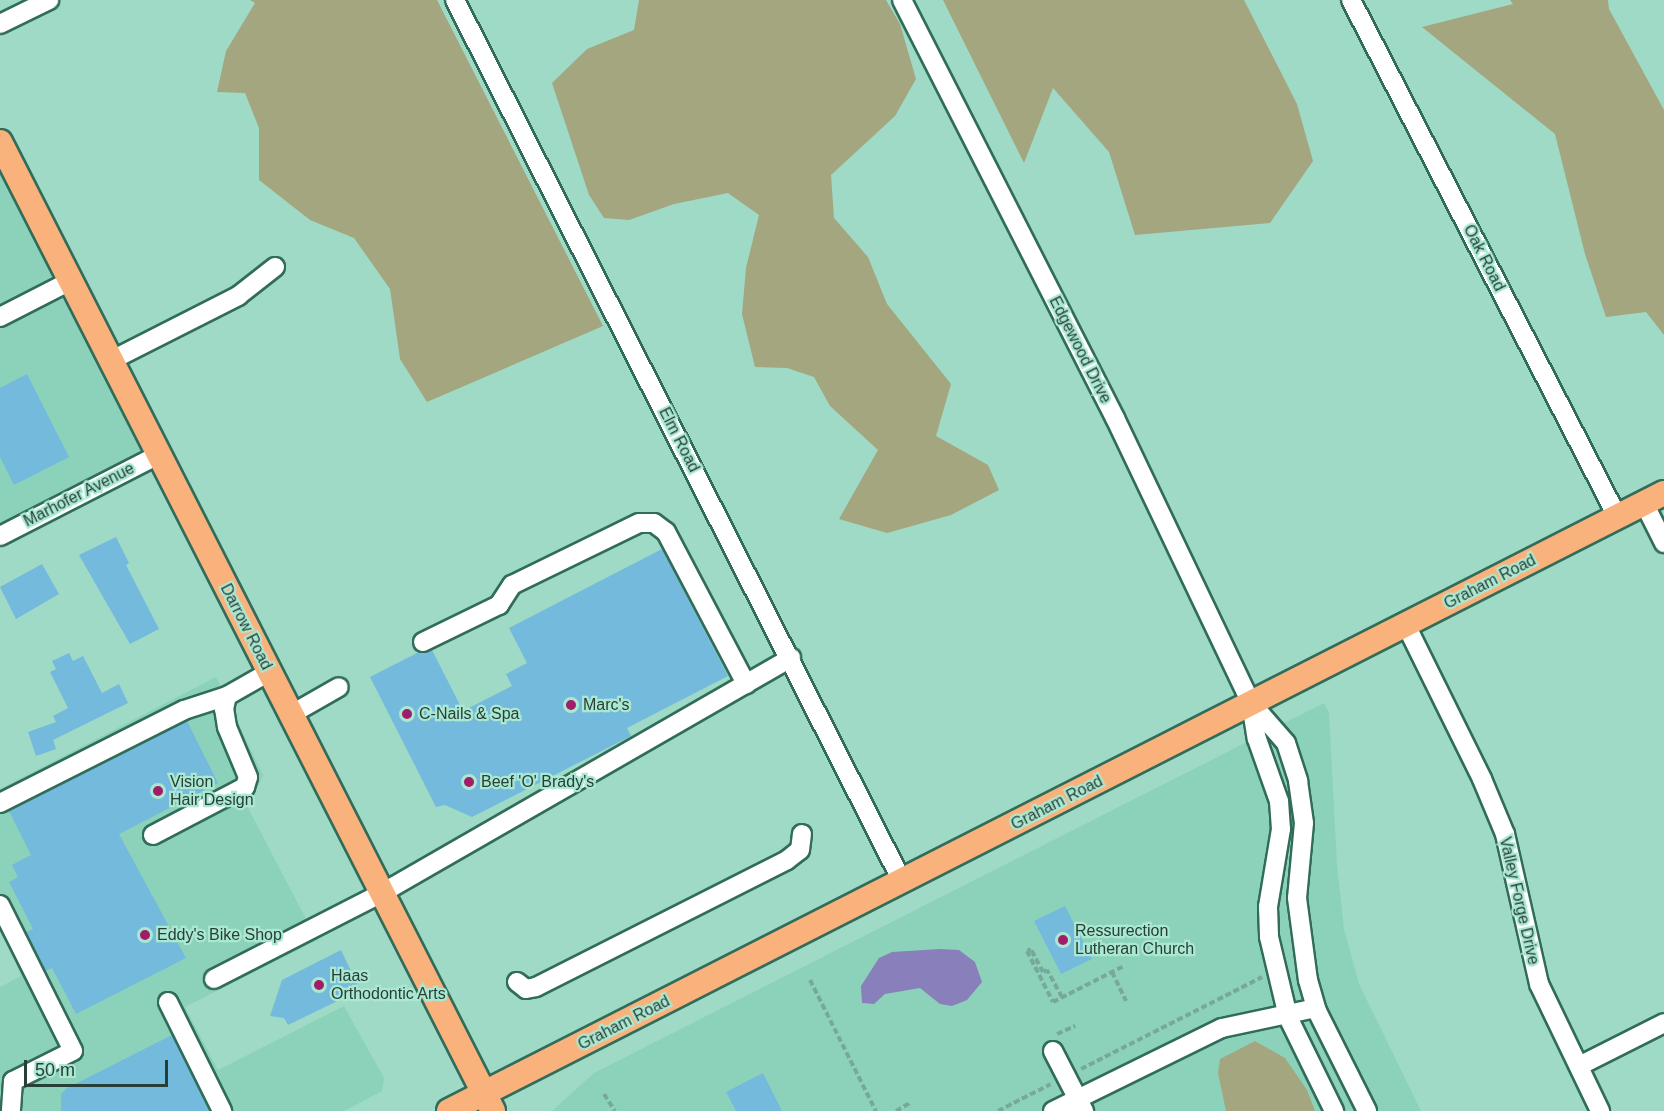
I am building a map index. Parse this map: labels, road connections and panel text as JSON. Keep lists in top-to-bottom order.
{
  "streets": {
    "main road": ["Graham Road", "Darrow Road"],
    "street": [
      "Oak Road",
      "Edgewood Drive",
      "Elm Road",
      "Marhofer Avenue",
      "Valley Forge Drive"
    ]
  },
  "crossings": [
    ["Oak Road", "Graham Road"],
    ["Edgewood Drive", "Graham Road"],
    ["Elm Road", "Graham Road"],
    ["Marhofer Avenue", "Darrow Road"],
    ["Graham Road", "Darrow Road"],
    ["Graham Road", "Valley Forge Drive"]
  ],
  "places": [
    "Marc's",
    "C-Nails & Spa",
    "Beef 'O' Brady's",
    "Vision Hair Design",
    "Eddy's Bike Shop",
    "Ressurection Lutheran Church",
    "Haas Orthodontic Arts"
  ],
  "scale_bar": "50 m"
}
